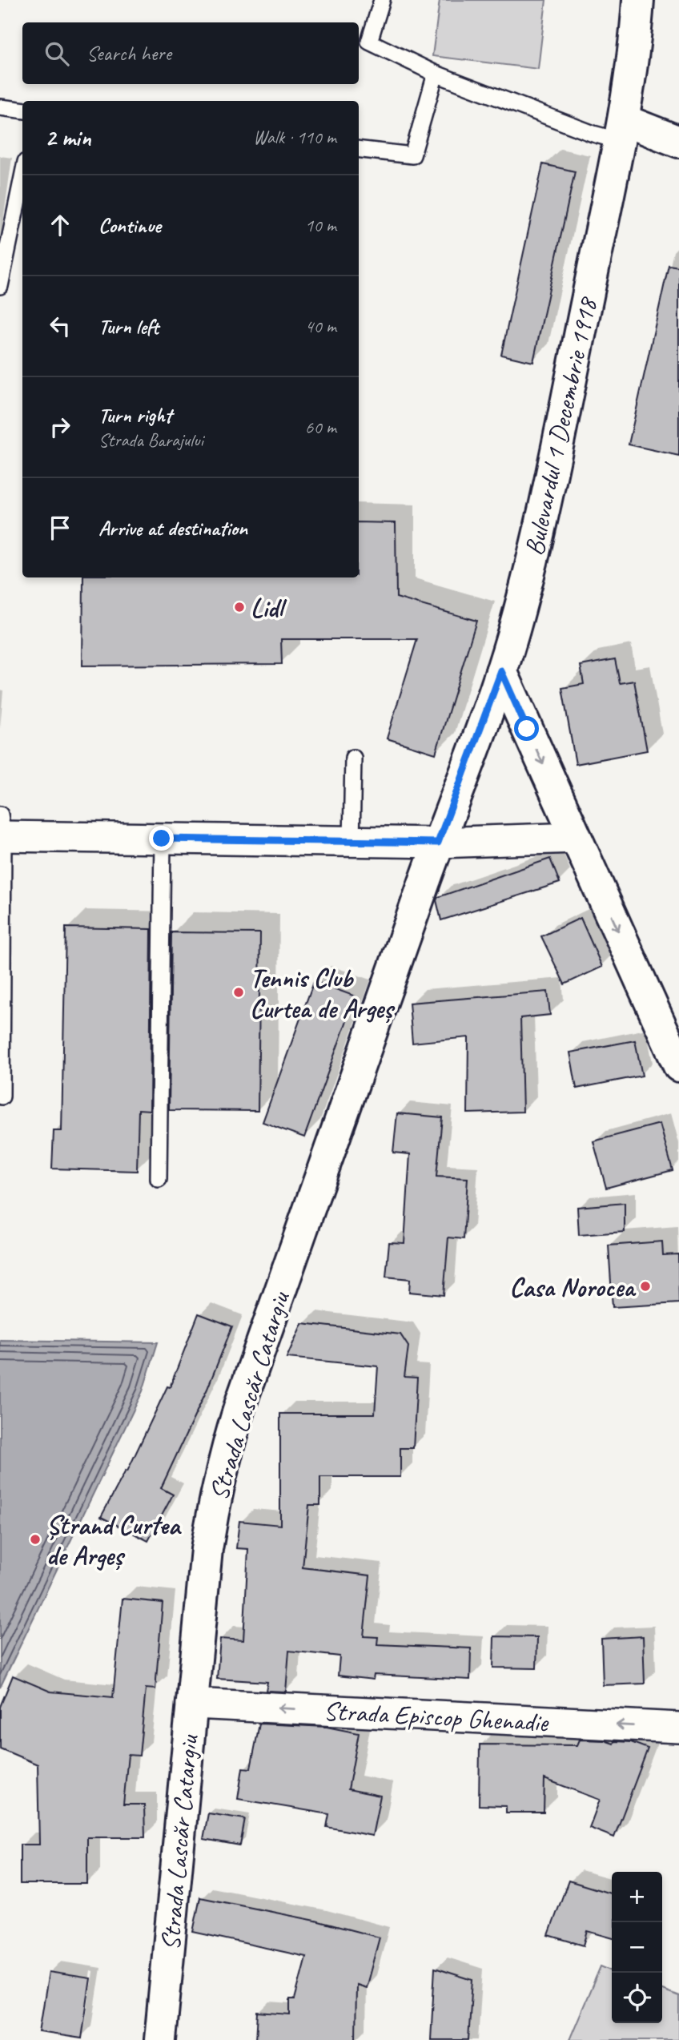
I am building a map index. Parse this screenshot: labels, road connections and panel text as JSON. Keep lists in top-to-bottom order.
{
  "streets": {
    "main road": ["Bulevardul 1 Decembrie 1918", "Strada Lascăr Catargiu"],
    "street": ["Strada Episcop Ghenadie"]
  },
  "crossings": [
    ["Bulevardul 1 Decembrie 1918", "Strada Lascăr Catargiu"],
    ["Strada Lascăr Catargiu", "Strada Episcop Ghenadie"]
  ],
  "one_way": ["Strada Episcop Ghenadie"],
  "places": [
    "Lidl",
    "Tennis Club Curtea de Argeș",
    "Casa Norocea",
    "Ștrand Curtea de Argeș"
  ],
  "page": {
    "search": "Search here",
    "heading": ["2 min", "Walk · 110 m"],
    "list": [
      ["Continue", "10 m"],
      ["Turn left", "40 m"],
      ["Turn right", "Strada Barajului", "60 m"],
      "Arrive at destination"
    ],
    "map_buttons": ["+", "−"]
  }
}
